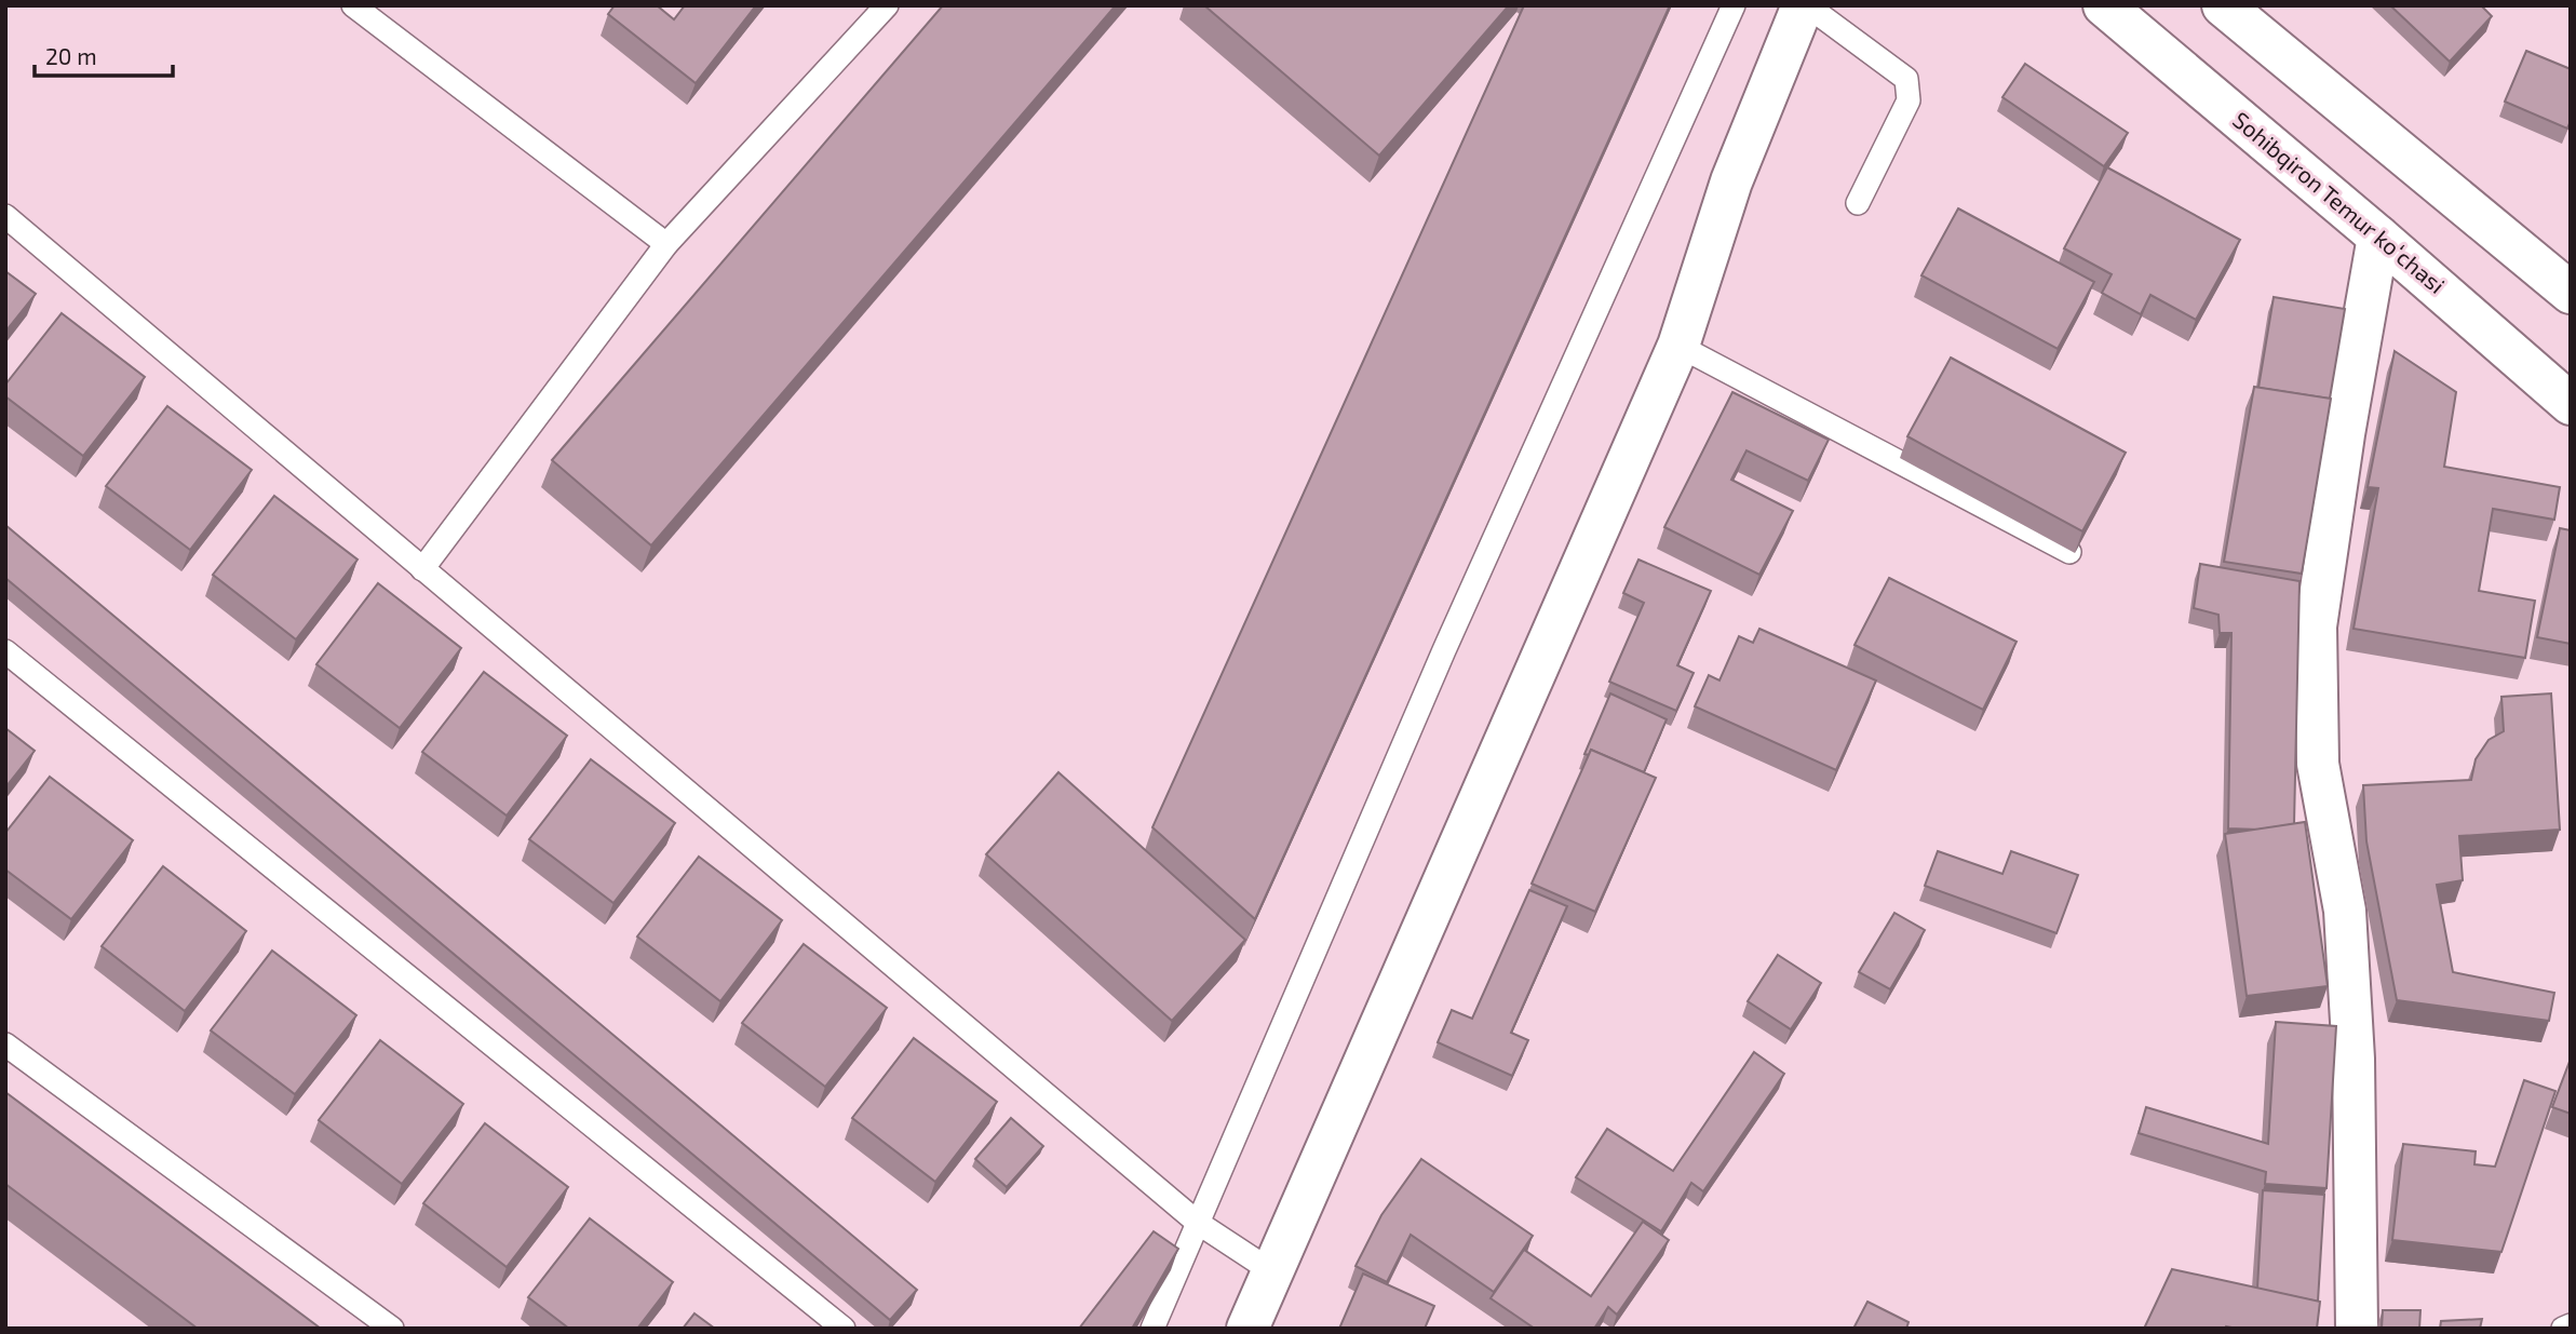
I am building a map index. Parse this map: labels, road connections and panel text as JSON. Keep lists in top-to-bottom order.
{
  "streets": {
    "street": ["Sohibqiron Temur koʻchasi"]
  },
  "scale_bar": "20 m"
}
